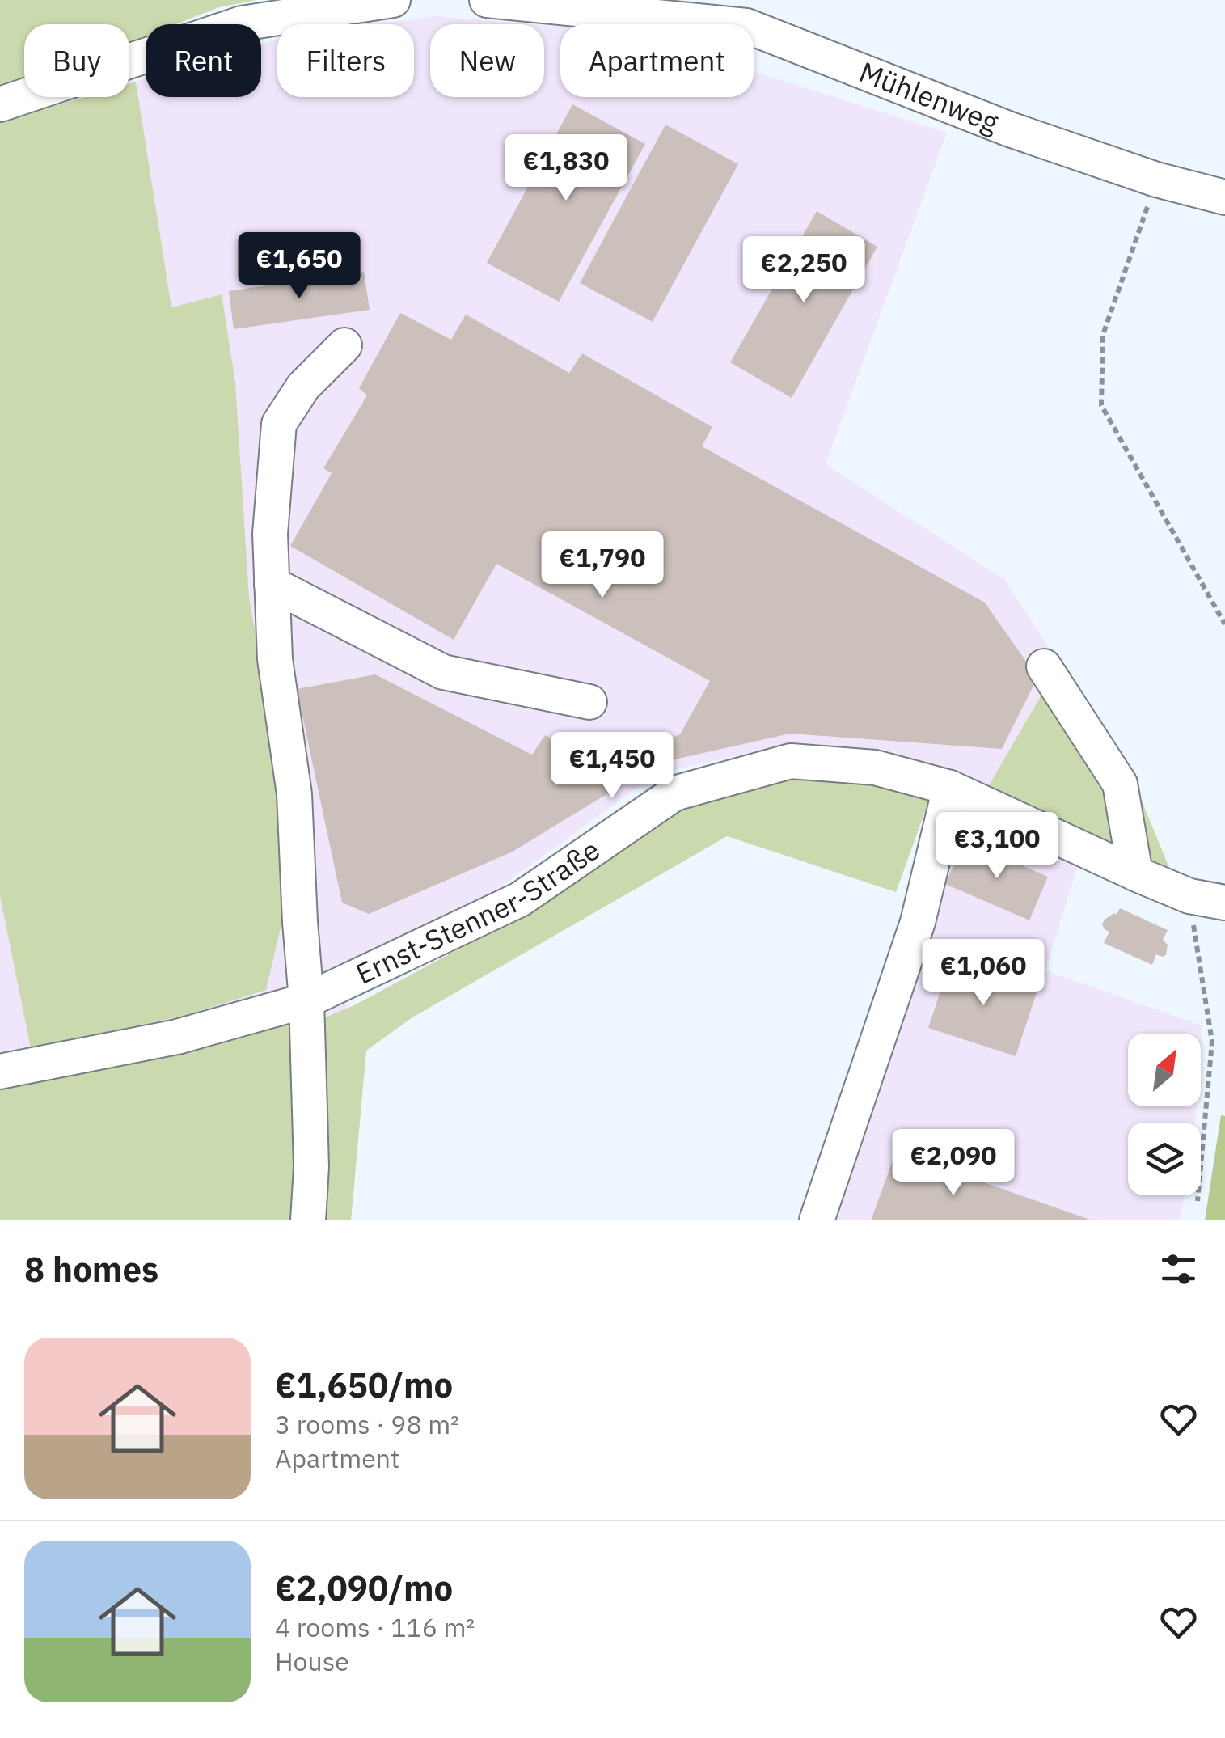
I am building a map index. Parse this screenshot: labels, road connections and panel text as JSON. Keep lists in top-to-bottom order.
{
  "streets": {
    "street": ["Mühlenweg", "Ernst-Stenner-Straße"]
  },
  "north": "top right",
  "page": {
    "chip": [
      "Buy",
      "Rent",
      "Filters",
      "New",
      "Apartment"
    ],
    "price": [
      "€1,830",
      "€1,650",
      "€2,250",
      "€1,790",
      "€1,450",
      "€3,100",
      "€1,060",
      "€2,090"
    ],
    "heading": "8 homes",
    "list": [
      {
        "name": "€1,650/mo",
        "note": "3 rooms · 98 m² · Apartment"
      },
      {
        "name": "€2,090/mo",
        "note": "4 rooms · 116 m² · House"
      }
    ]
  }
}
